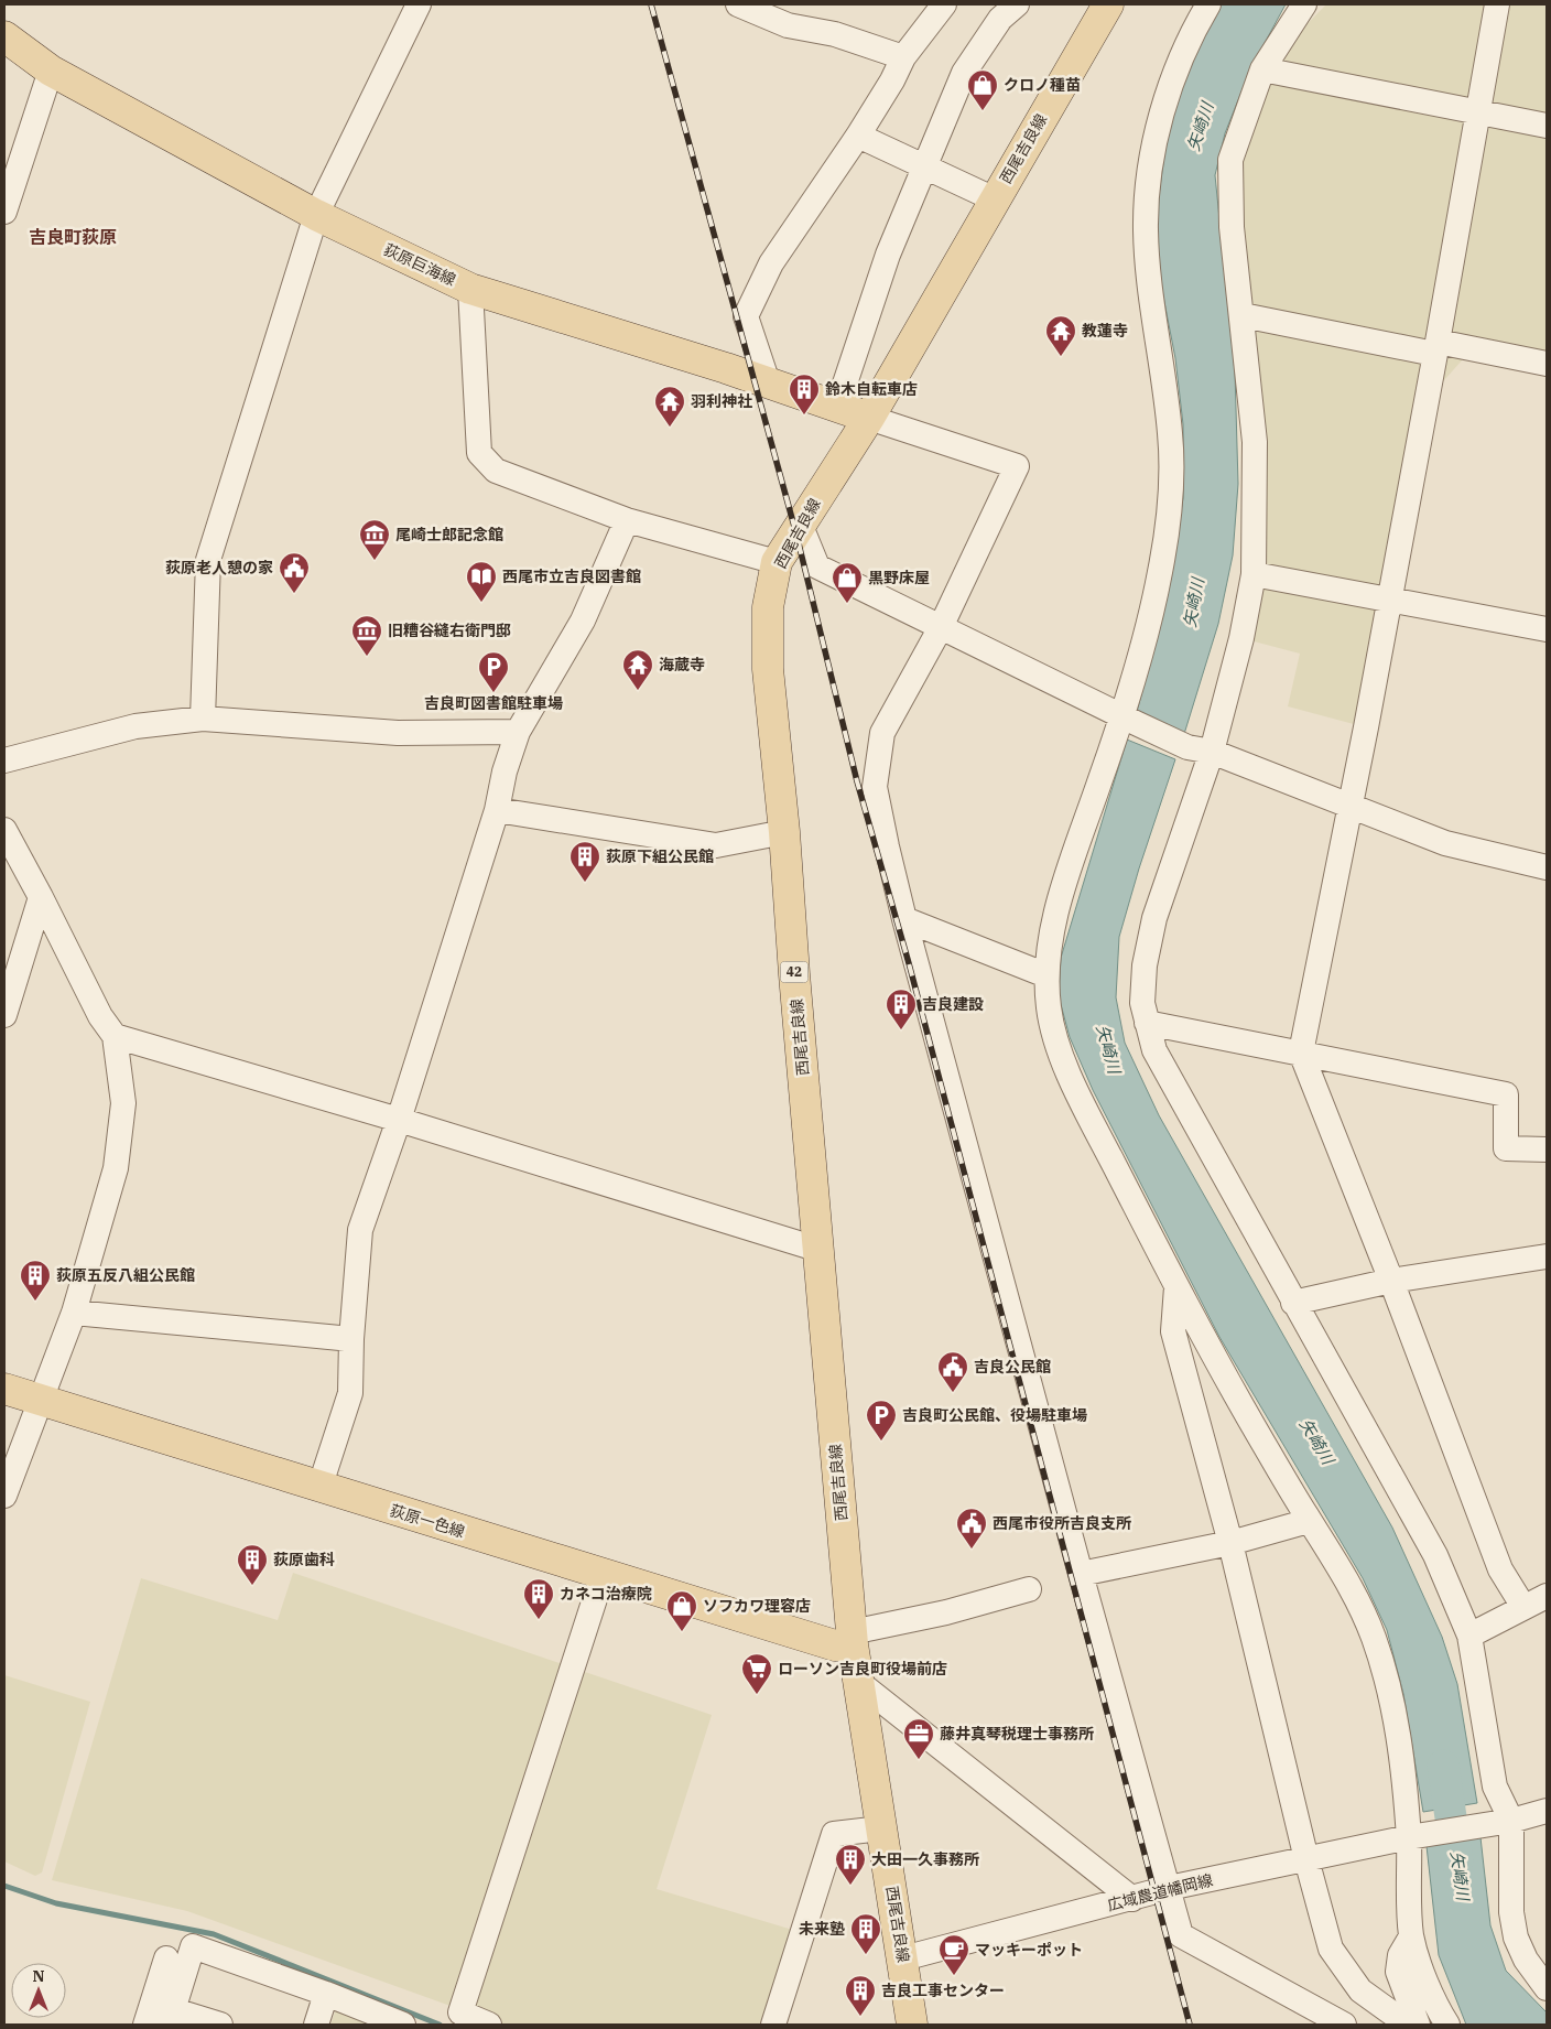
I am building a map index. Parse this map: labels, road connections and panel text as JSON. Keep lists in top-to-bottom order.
{
  "streets": {
    "main road": [
      "西尾吉良線",
      "荻原巨海線",
      "42",
      "荻原一色線"
    ],
    "street": ["広域農道幡岡線"]
  },
  "crossings": [
    ["西尾吉良線", "荻原巨海線"],
    ["西尾吉良線", "荻原一色線"],
    ["西尾吉良線", "広域農道幡岡線"]
  ],
  "districts": ["吉良町荻原"],
  "water": ["矢崎川"],
  "places": {
    "shop": ["クロノ種苗", "黒野床屋", "ソフカワ理容店"],
    "temple": ["教蓮寺", "羽利神社", "海蔵寺"],
    "building": [
      "鈴木自転車店",
      "荻原下組公民館",
      "吉良建設",
      "荻原五反八組公民館",
      "荻原歯科",
      "カネコ治療院",
      "大田一久事務所",
      "未来塾",
      "吉良工事センター"
    ],
    "museum": ["尾崎士郎記念館", "旧糟谷縫右衛門邸"],
    "public building": ["荻原老人憩の家", "吉良公民館", "西尾市役所吉良支所"],
    "library": ["西尾市立吉良図書館"],
    "parking": ["吉良町図書館駐車場", "吉良町公民館、役場駐車場"],
    "supermarket": ["ローソン吉良町役場前店"],
    "office": ["藤井真琴税理士事務所"],
    "cafe": ["マッキーポット"]
  },
  "north": "top"
}
